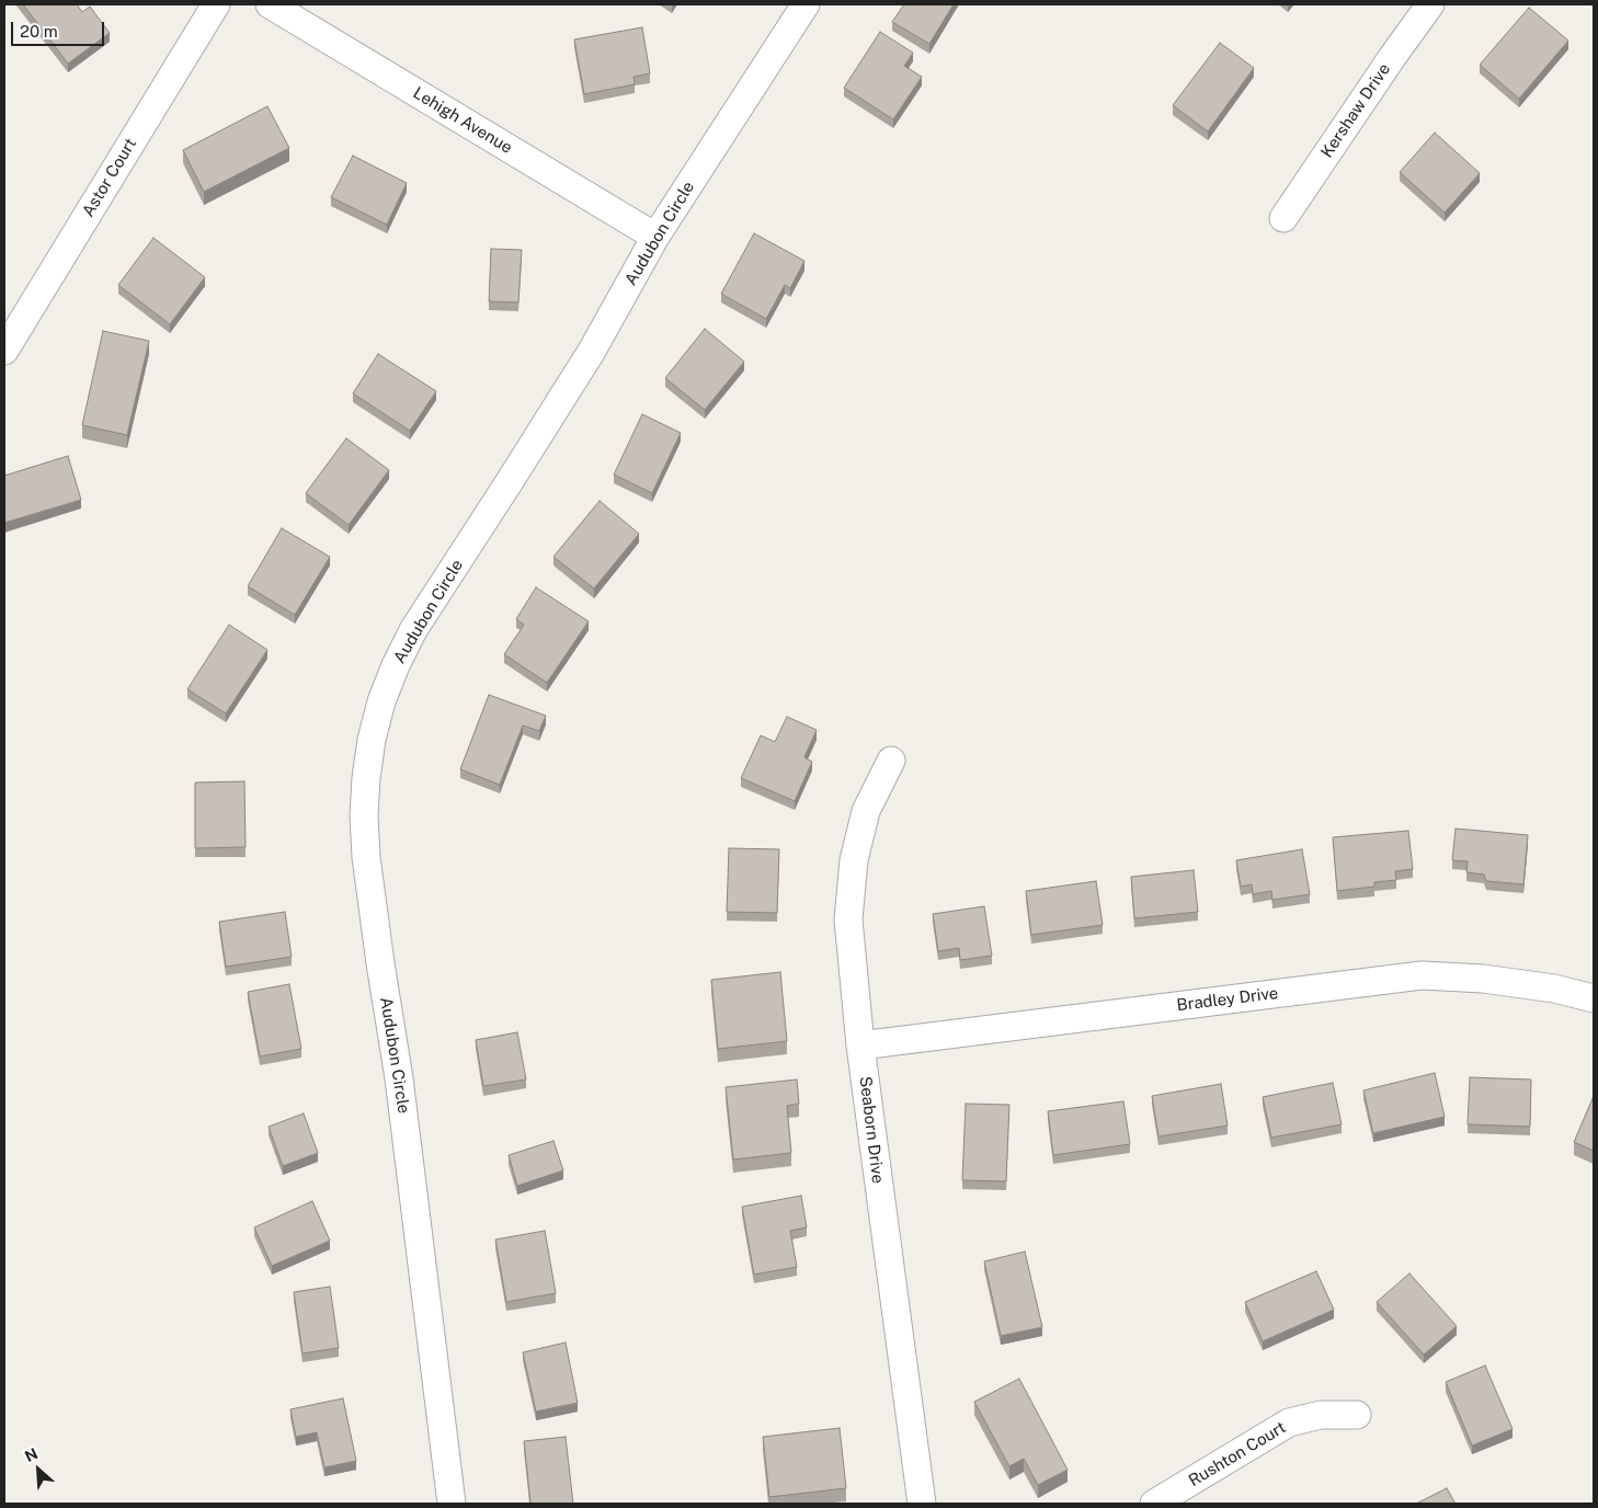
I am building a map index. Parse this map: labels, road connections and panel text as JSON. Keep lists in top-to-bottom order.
{
  "streets": {
    "street": [
      "Kershaw Drive",
      "Lehigh Avenue",
      "Astor Court",
      "Audubon Circle",
      "Bradley Drive",
      "Seaborn Drive",
      "Rushton Court"
    ]
  },
  "crossings": [
    ["Lehigh Avenue", "Audubon Circle"],
    ["Bradley Drive", "Seaborn Drive"]
  ],
  "scale_bar": "20 m",
  "north": "top left"
}
